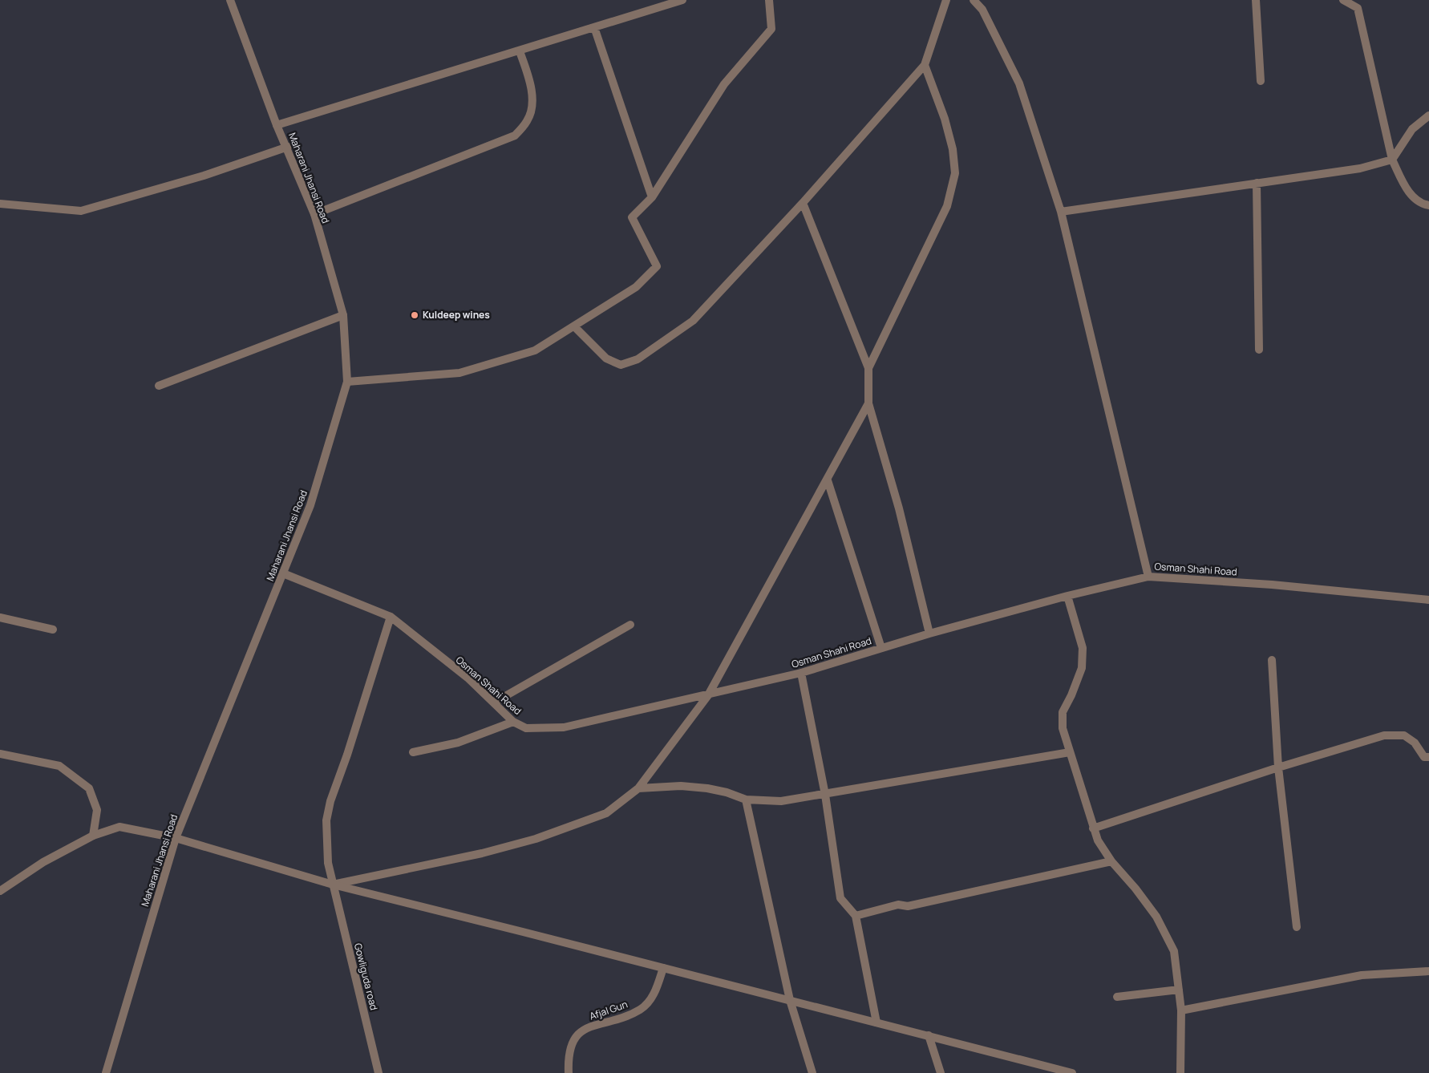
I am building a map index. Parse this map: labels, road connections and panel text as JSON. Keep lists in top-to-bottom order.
{
  "streets": {
    "street": [
      "Maharani Jhansi Road",
      "Osman Shahi Road",
      "Gowliguda road",
      "Afjal Gun"
    ]
  },
  "crossings": [
    ["Maharani Jhansi Road", "Osman Shahi Road"],
    ["Osman Shahi Road", "Gowliguda road"]
  ],
  "places": ["Kuldeep wines"]
}
